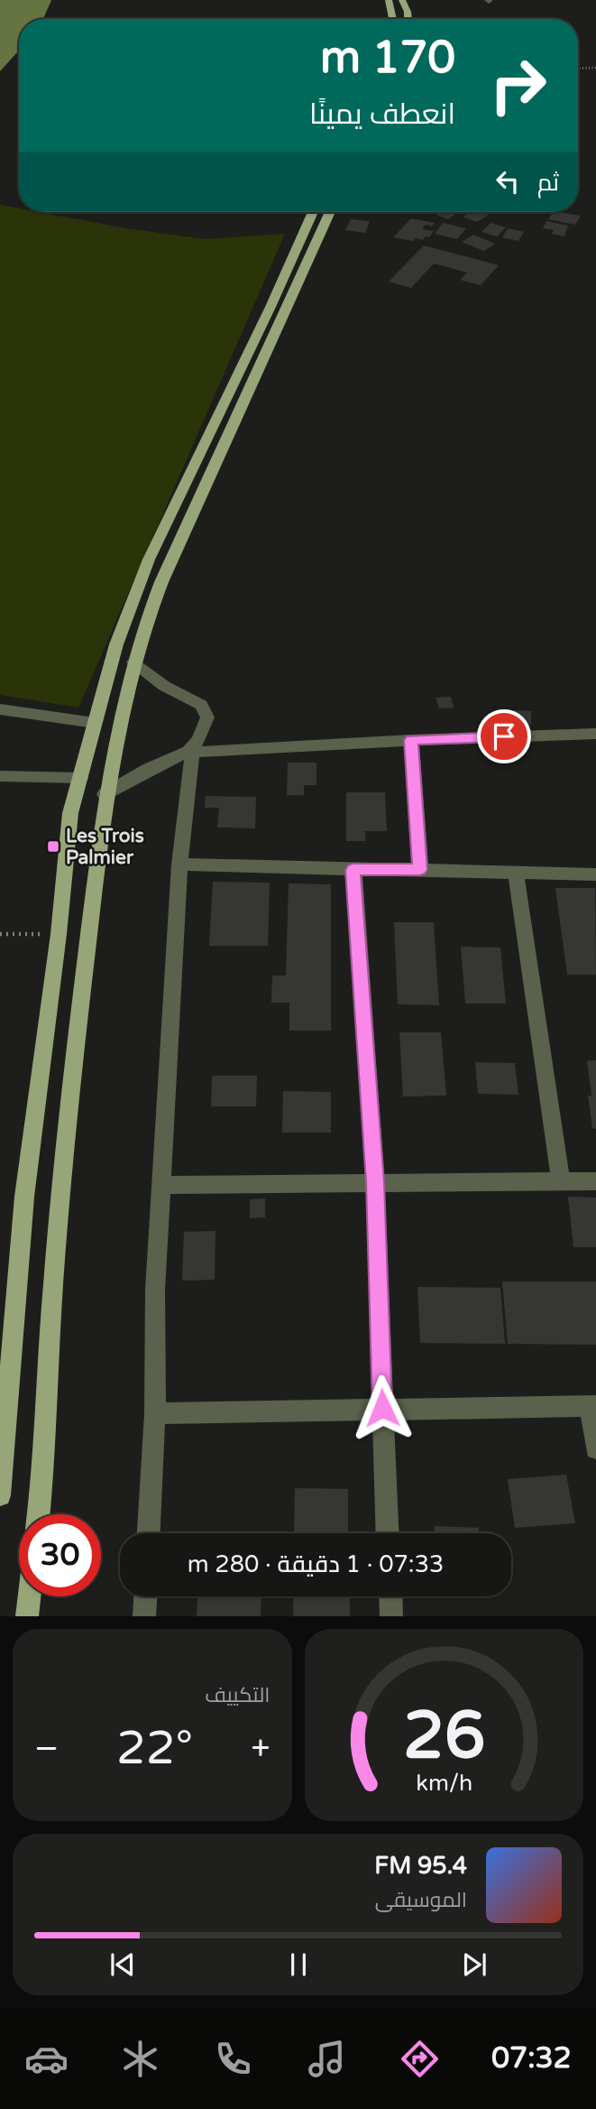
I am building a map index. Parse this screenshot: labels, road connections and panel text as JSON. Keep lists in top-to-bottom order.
{
  "places": {
    "transit": ["Les Trois Palmier"]
  },
  "page": {
    "turn": ["170 m", "انعطف يمينًا"],
    "then": "ثم",
    "limit": "30",
    "trip": "07:33 · 1 دقيقة · 280 m",
    "tile": "التكييف",
    "heat": ["−", "22°", "+"],
    "song": ["95.4 FM", "الموسيقى"],
    "tabs": "07:32",
    "gauge": ["26", "km/h"]
  }
}
